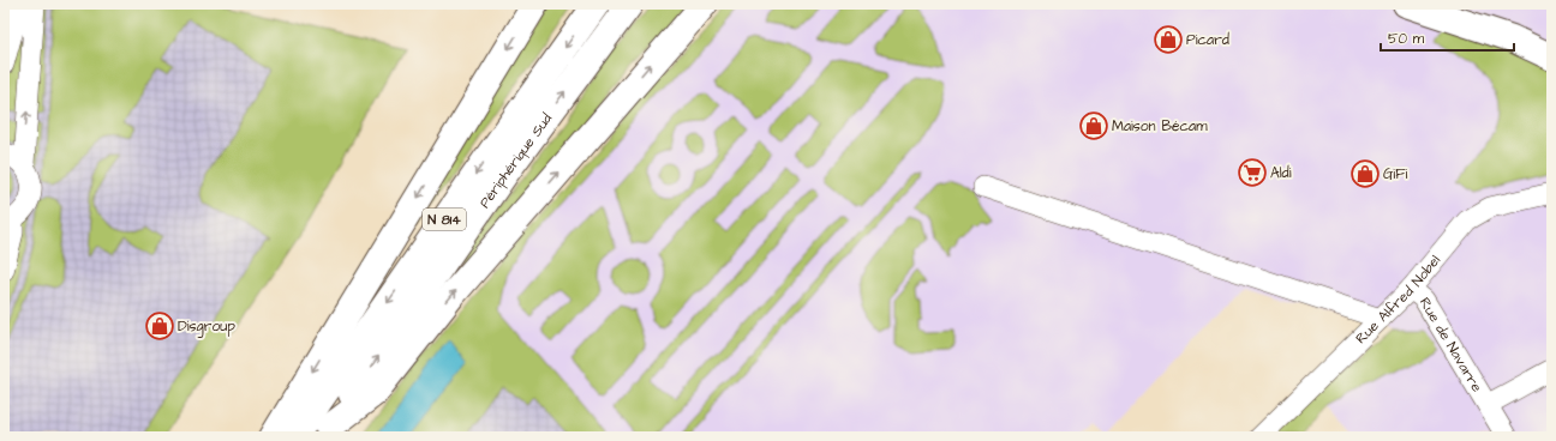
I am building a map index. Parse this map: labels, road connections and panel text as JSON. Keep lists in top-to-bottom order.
{
  "streets": {
    "main road": ["Périphérique Sud", "N 814"],
    "street": ["Rue Alfred Nobel", "Rue de Navarre"]
  },
  "crossings": [
    ["Périphérique Sud", "N 814"],
    ["Rue Alfred Nobel", "Rue de Navarre"]
  ],
  "places": {
    "shop": [
      "Picard",
      "Maison Bécam",
      "GiFi",
      "Disgroup"
    ],
    "supermarket": ["Aldi"]
  },
  "scale_bar": "50 m"
}
